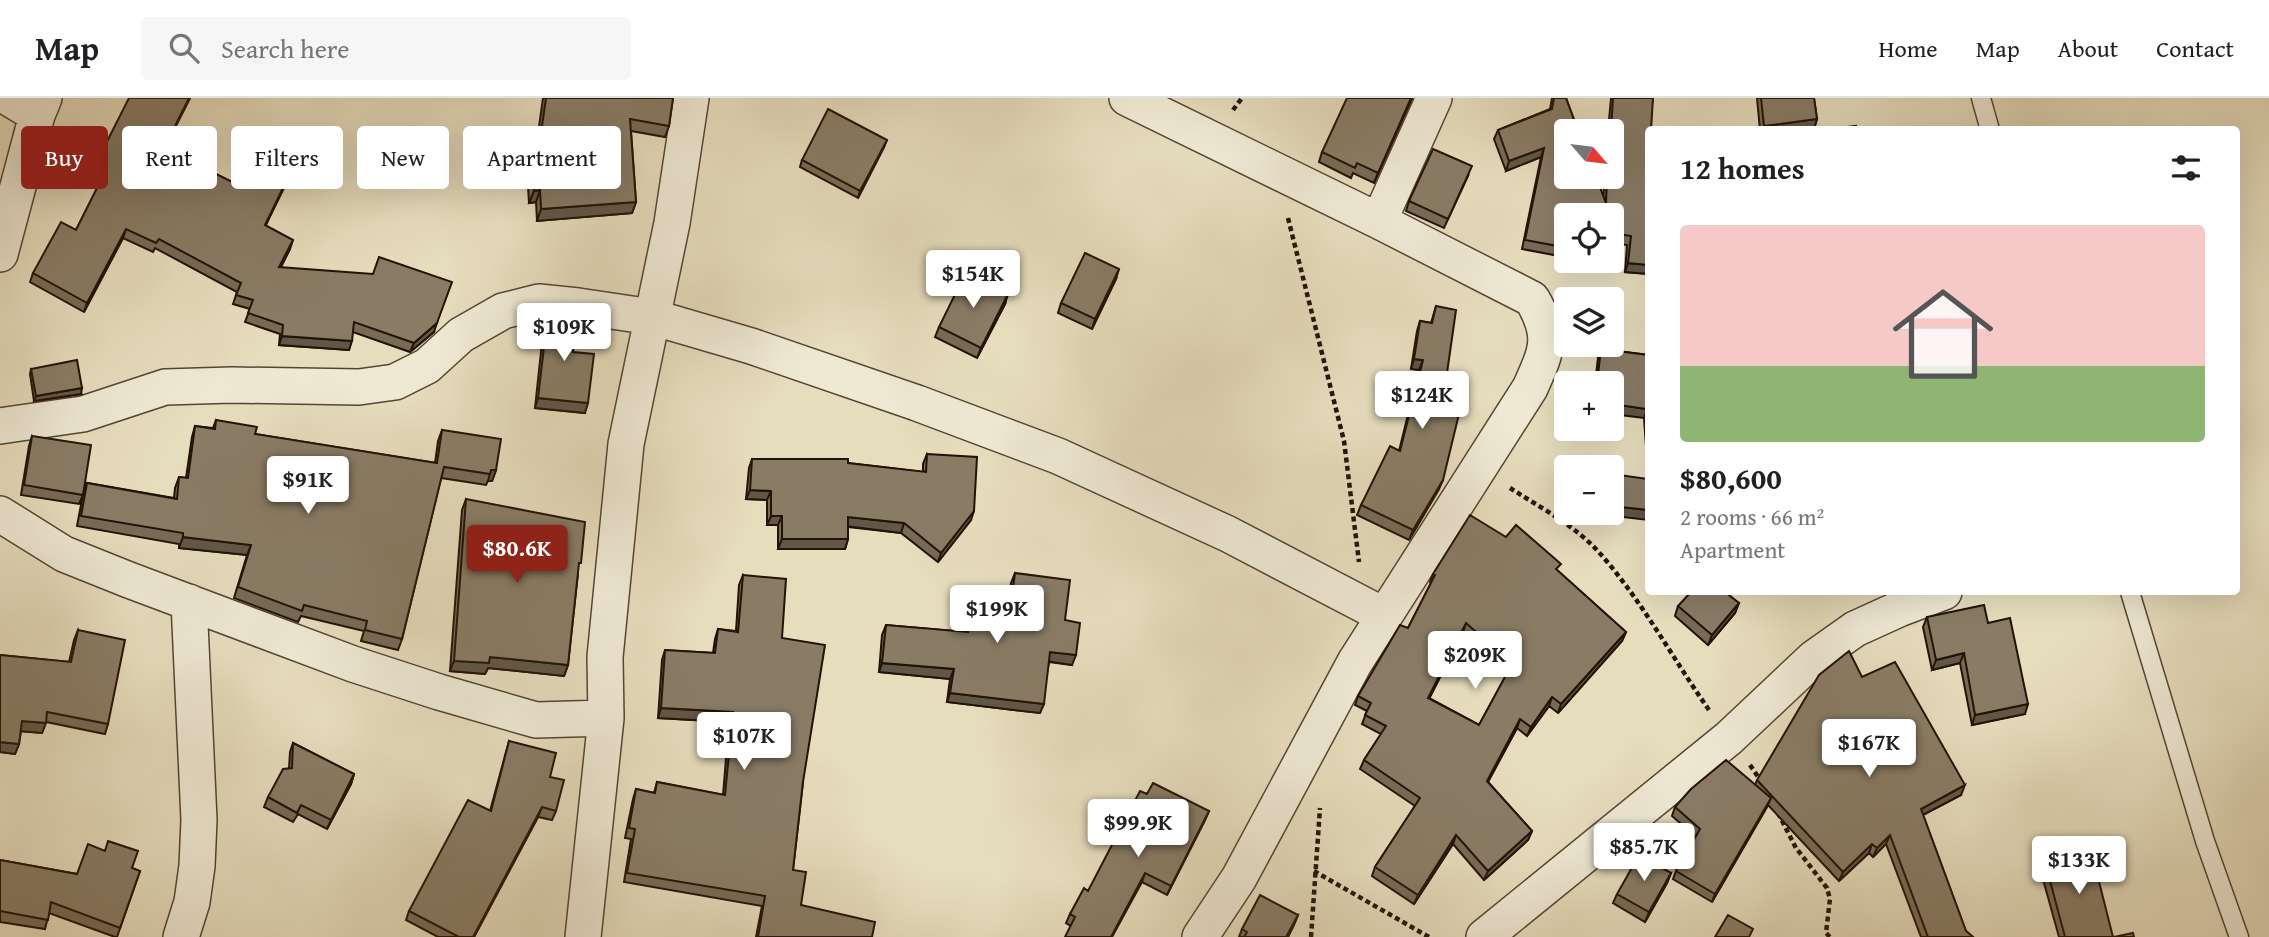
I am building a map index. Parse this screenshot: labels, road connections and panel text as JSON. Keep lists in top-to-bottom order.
{
  "north": "bottom right",
  "page": {
    "header": "Map",
    "search": "Search here",
    "nav": [
      "Home",
      "Map",
      "About",
      "Contact"
    ],
    "map_buttons": ["+", "−"],
    "chip": [
      "Buy",
      "Rent",
      "Filters",
      "New",
      "Apartment"
    ],
    "heading": "12 homes",
    "list": [
      {
        "name": "$80,600",
        "note": "2 rooms · 66 m² · Apartment"
      }
    ],
    "price": [
      "$154K",
      "$109K",
      "$124K",
      "$91K",
      "$80.6K",
      "$199K",
      "$209K",
      "$107K",
      "$167K",
      "$99.9K",
      "$85.7K",
      "$133K"
    ]
  }
}
